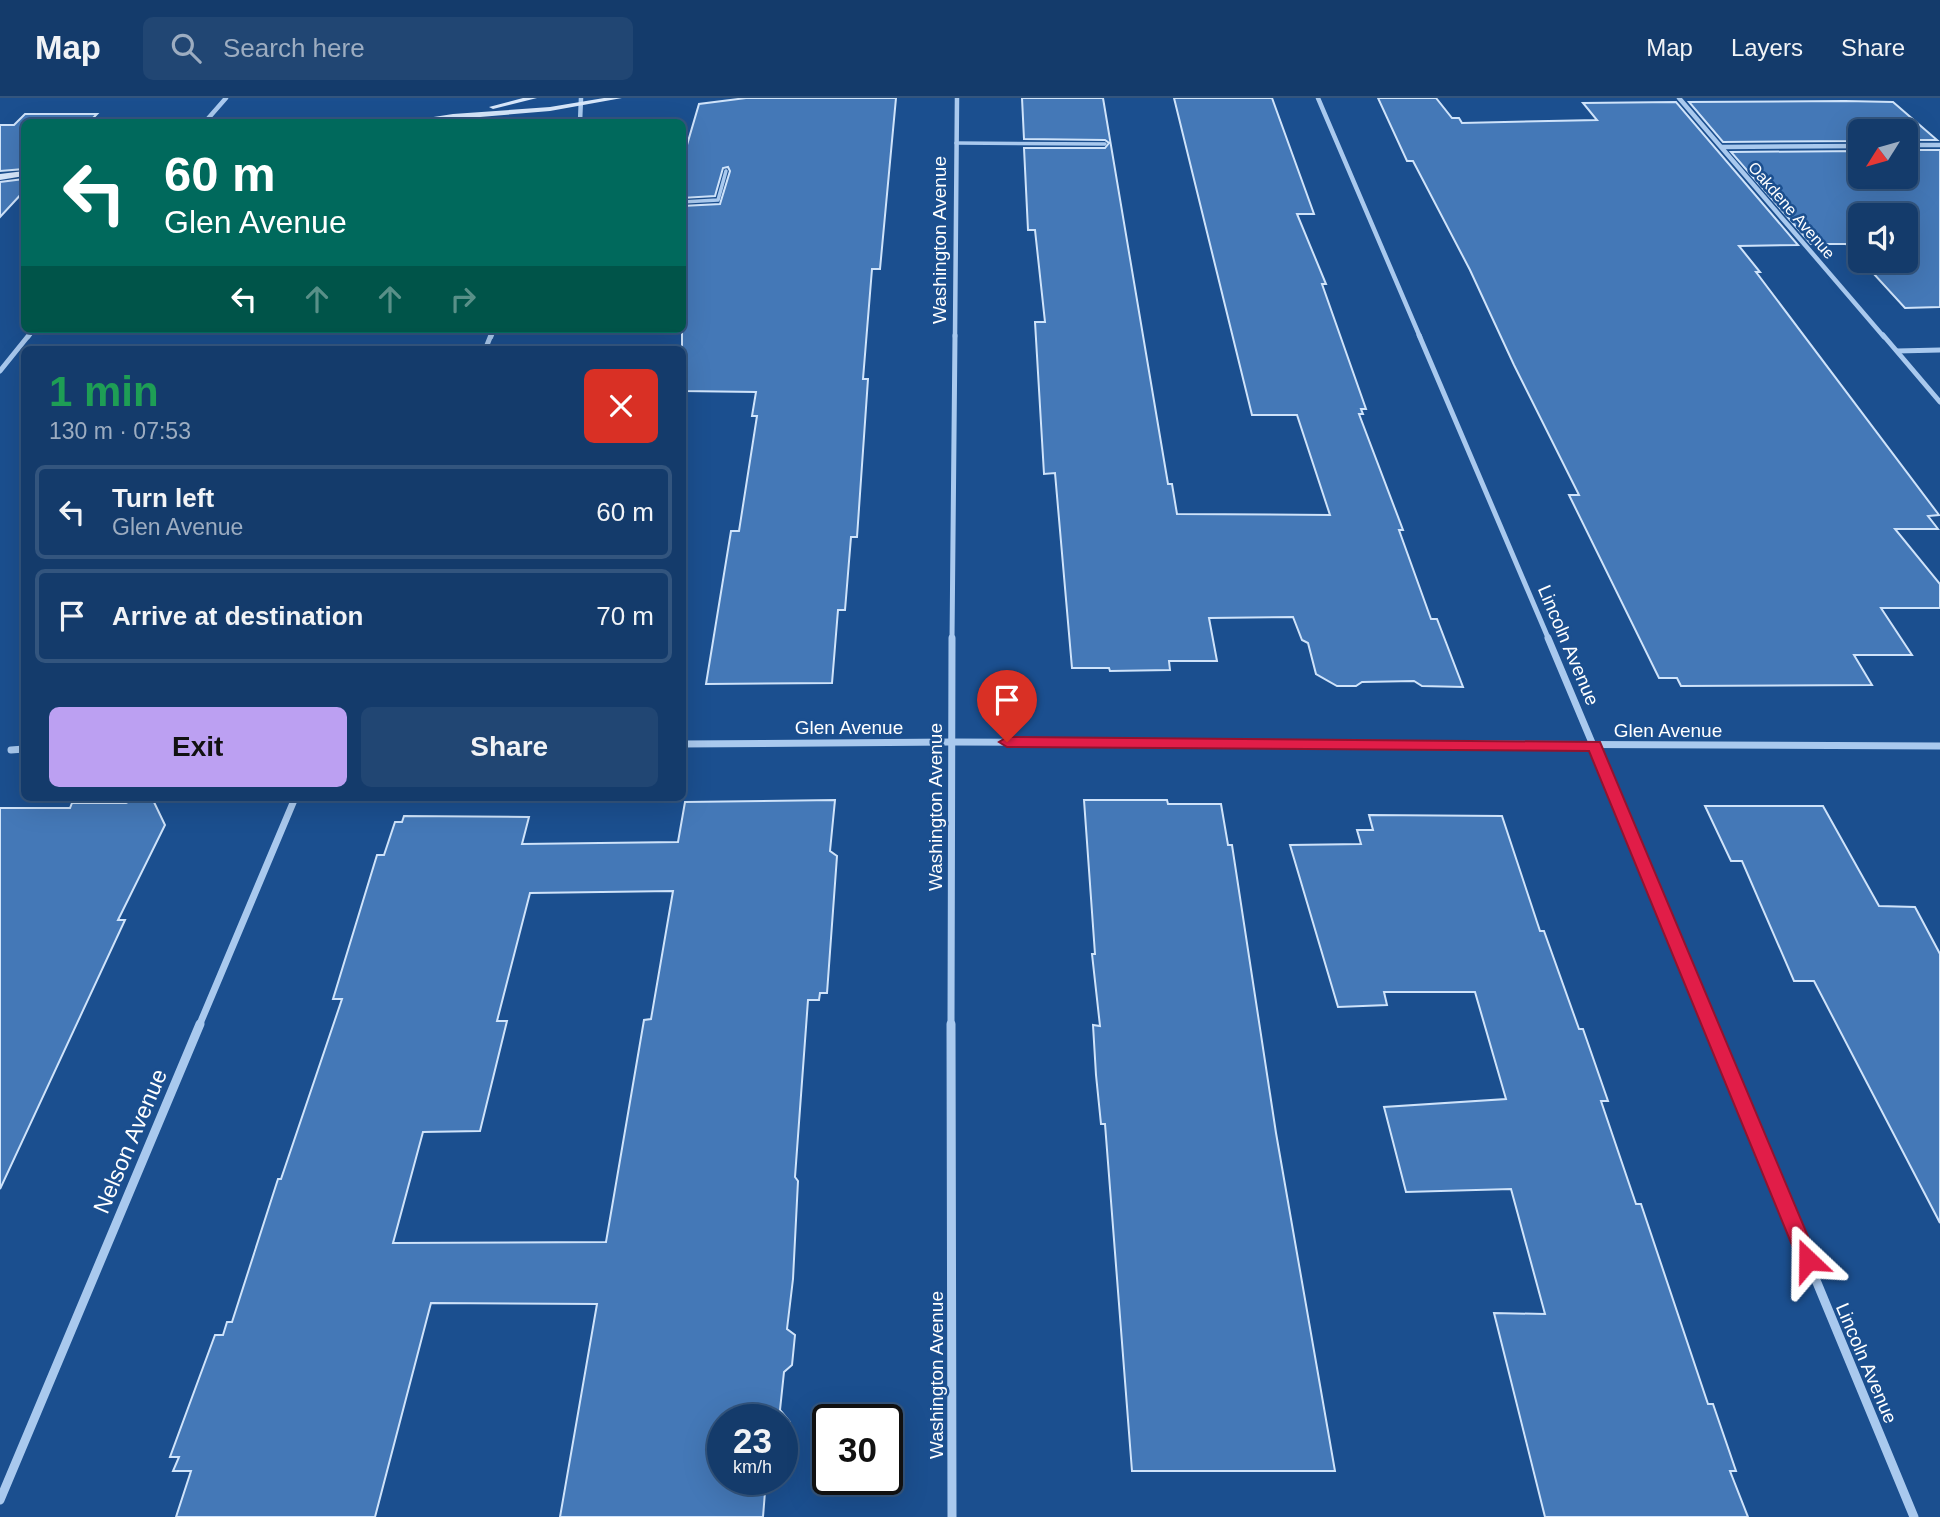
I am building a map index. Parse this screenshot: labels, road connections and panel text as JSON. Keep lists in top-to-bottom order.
{
  "streets": {
    "street": [
      "Oakdene Avenue",
      "Washington Avenue",
      "Lincoln Avenue",
      "Glen Avenue",
      "Nelson Avenue"
    ]
  },
  "crossings": [
    ["Washington Avenue", "Glen Avenue"],
    ["Lincoln Avenue", "Glen Avenue"]
  ],
  "north": "bottom left",
  "page": {
    "header": "Map",
    "search": "Search here",
    "nav": ["Map", "Layers", "Share"],
    "turn": ["60 m", "Glen Avenue"],
    "heading": ["1 min", "130 m · 07:53"],
    "list": [
      {
        "name": "Turn left",
        "note": "Glen Avenue",
        "value": "60 m"
      },
      {
        "name": "Arrive at destination",
        "value": "70 m"
      }
    ],
    "buttons": ["Exit", "Share"],
    "speed": "23 km/h",
    "limit": "30"
  }
}
